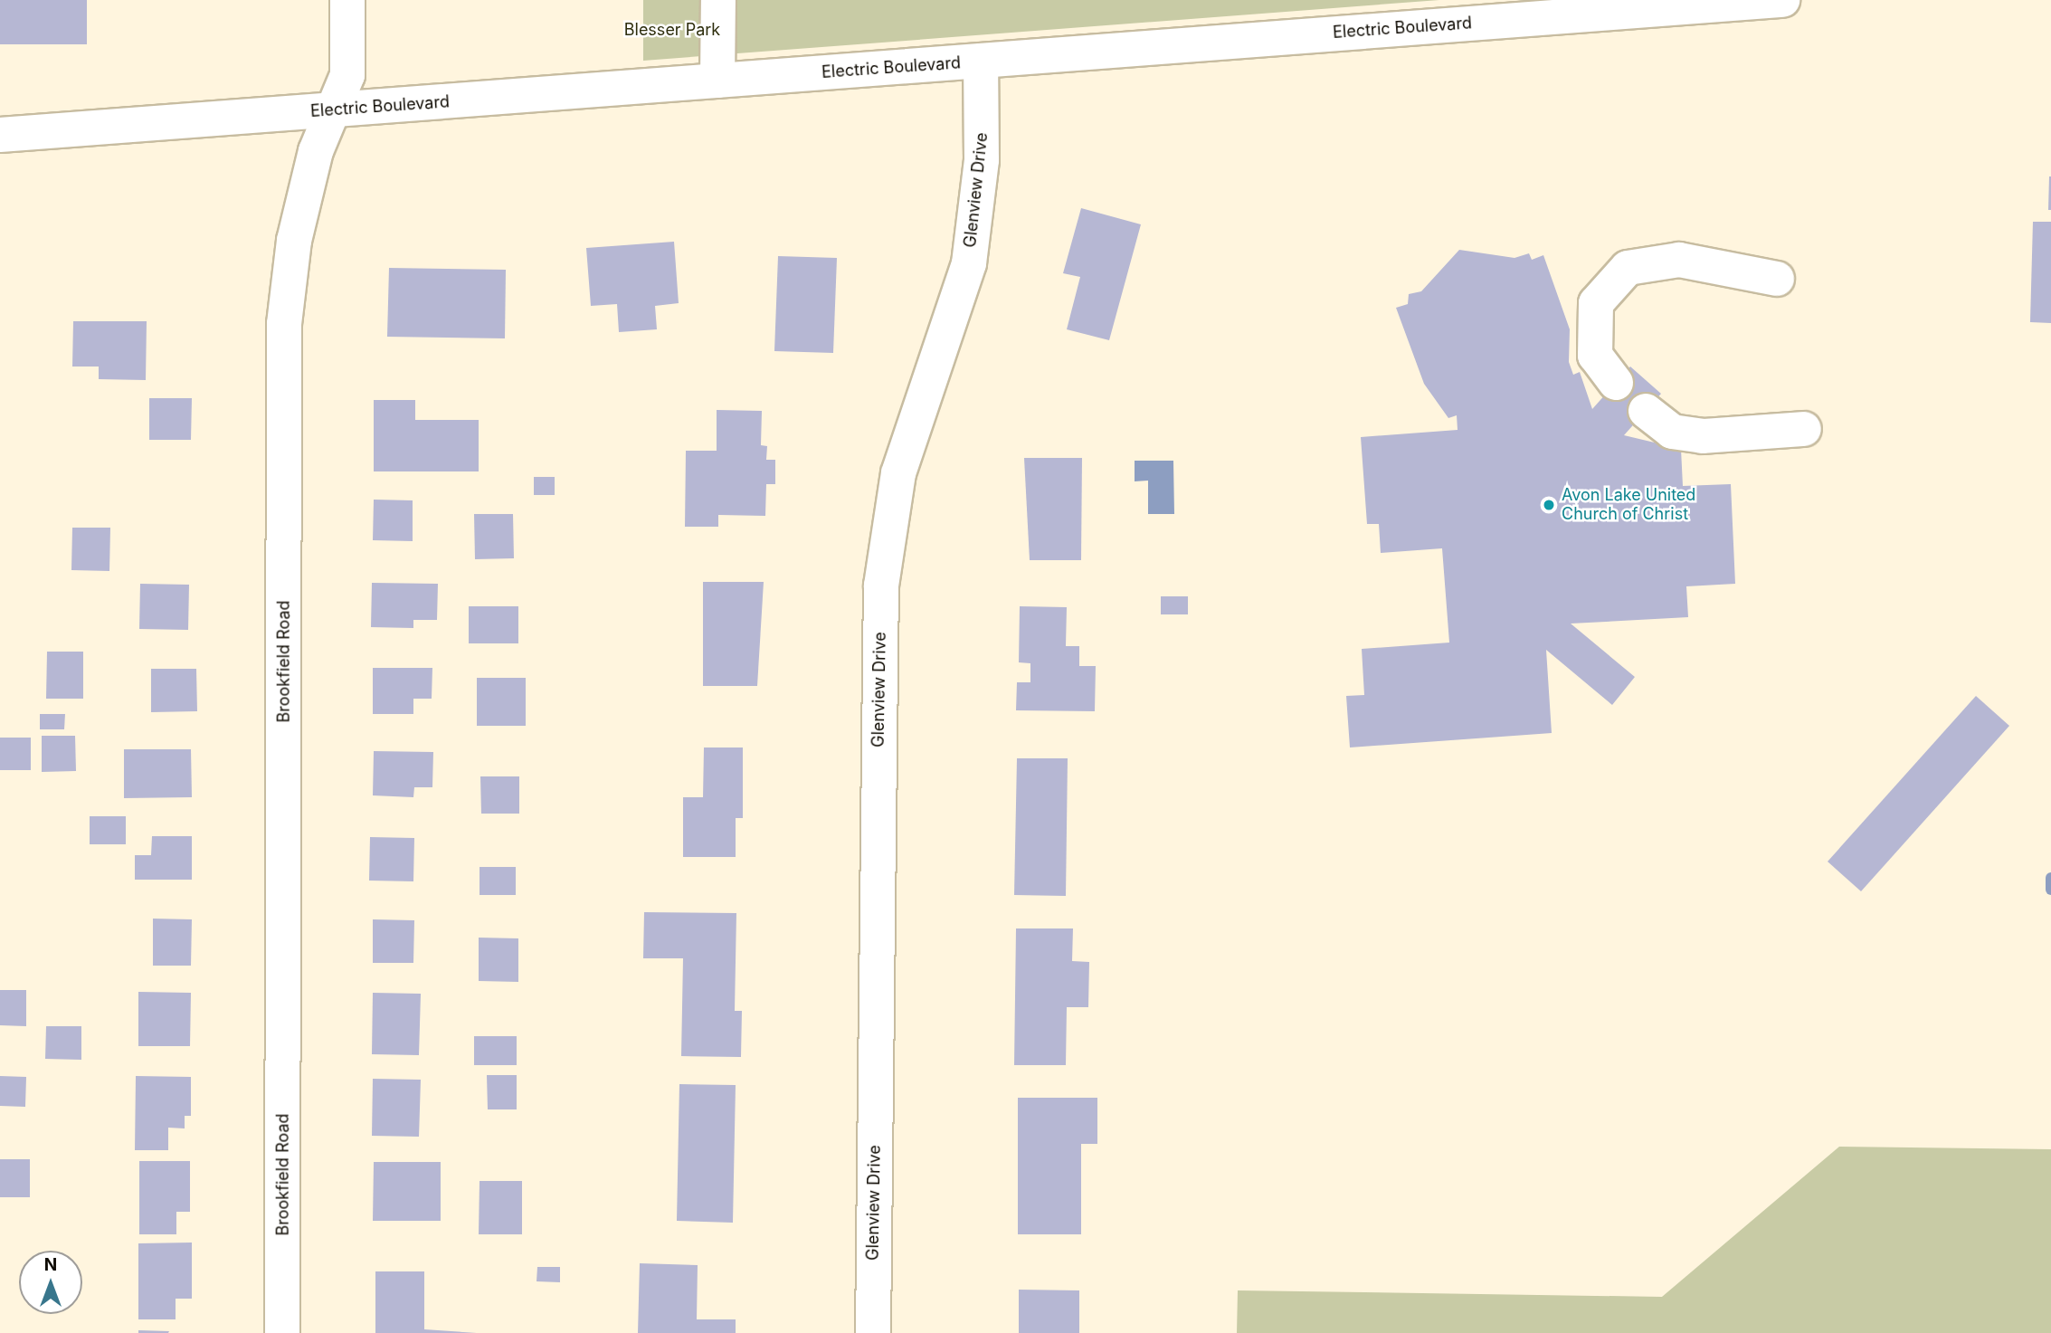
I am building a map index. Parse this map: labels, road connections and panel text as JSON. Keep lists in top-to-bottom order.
{
  "streets": {
    "street": ["Electric Boulevard", "Glenview Drive", "Brookfield Road"]
  },
  "crossings": [
    ["Electric Boulevard", "Glenview Drive"],
    ["Electric Boulevard", "Brookfield Road"]
  ],
  "parks": ["Blesser Park"],
  "places": ["Avon Lake United Church of Christ"],
  "north": "top"
}
